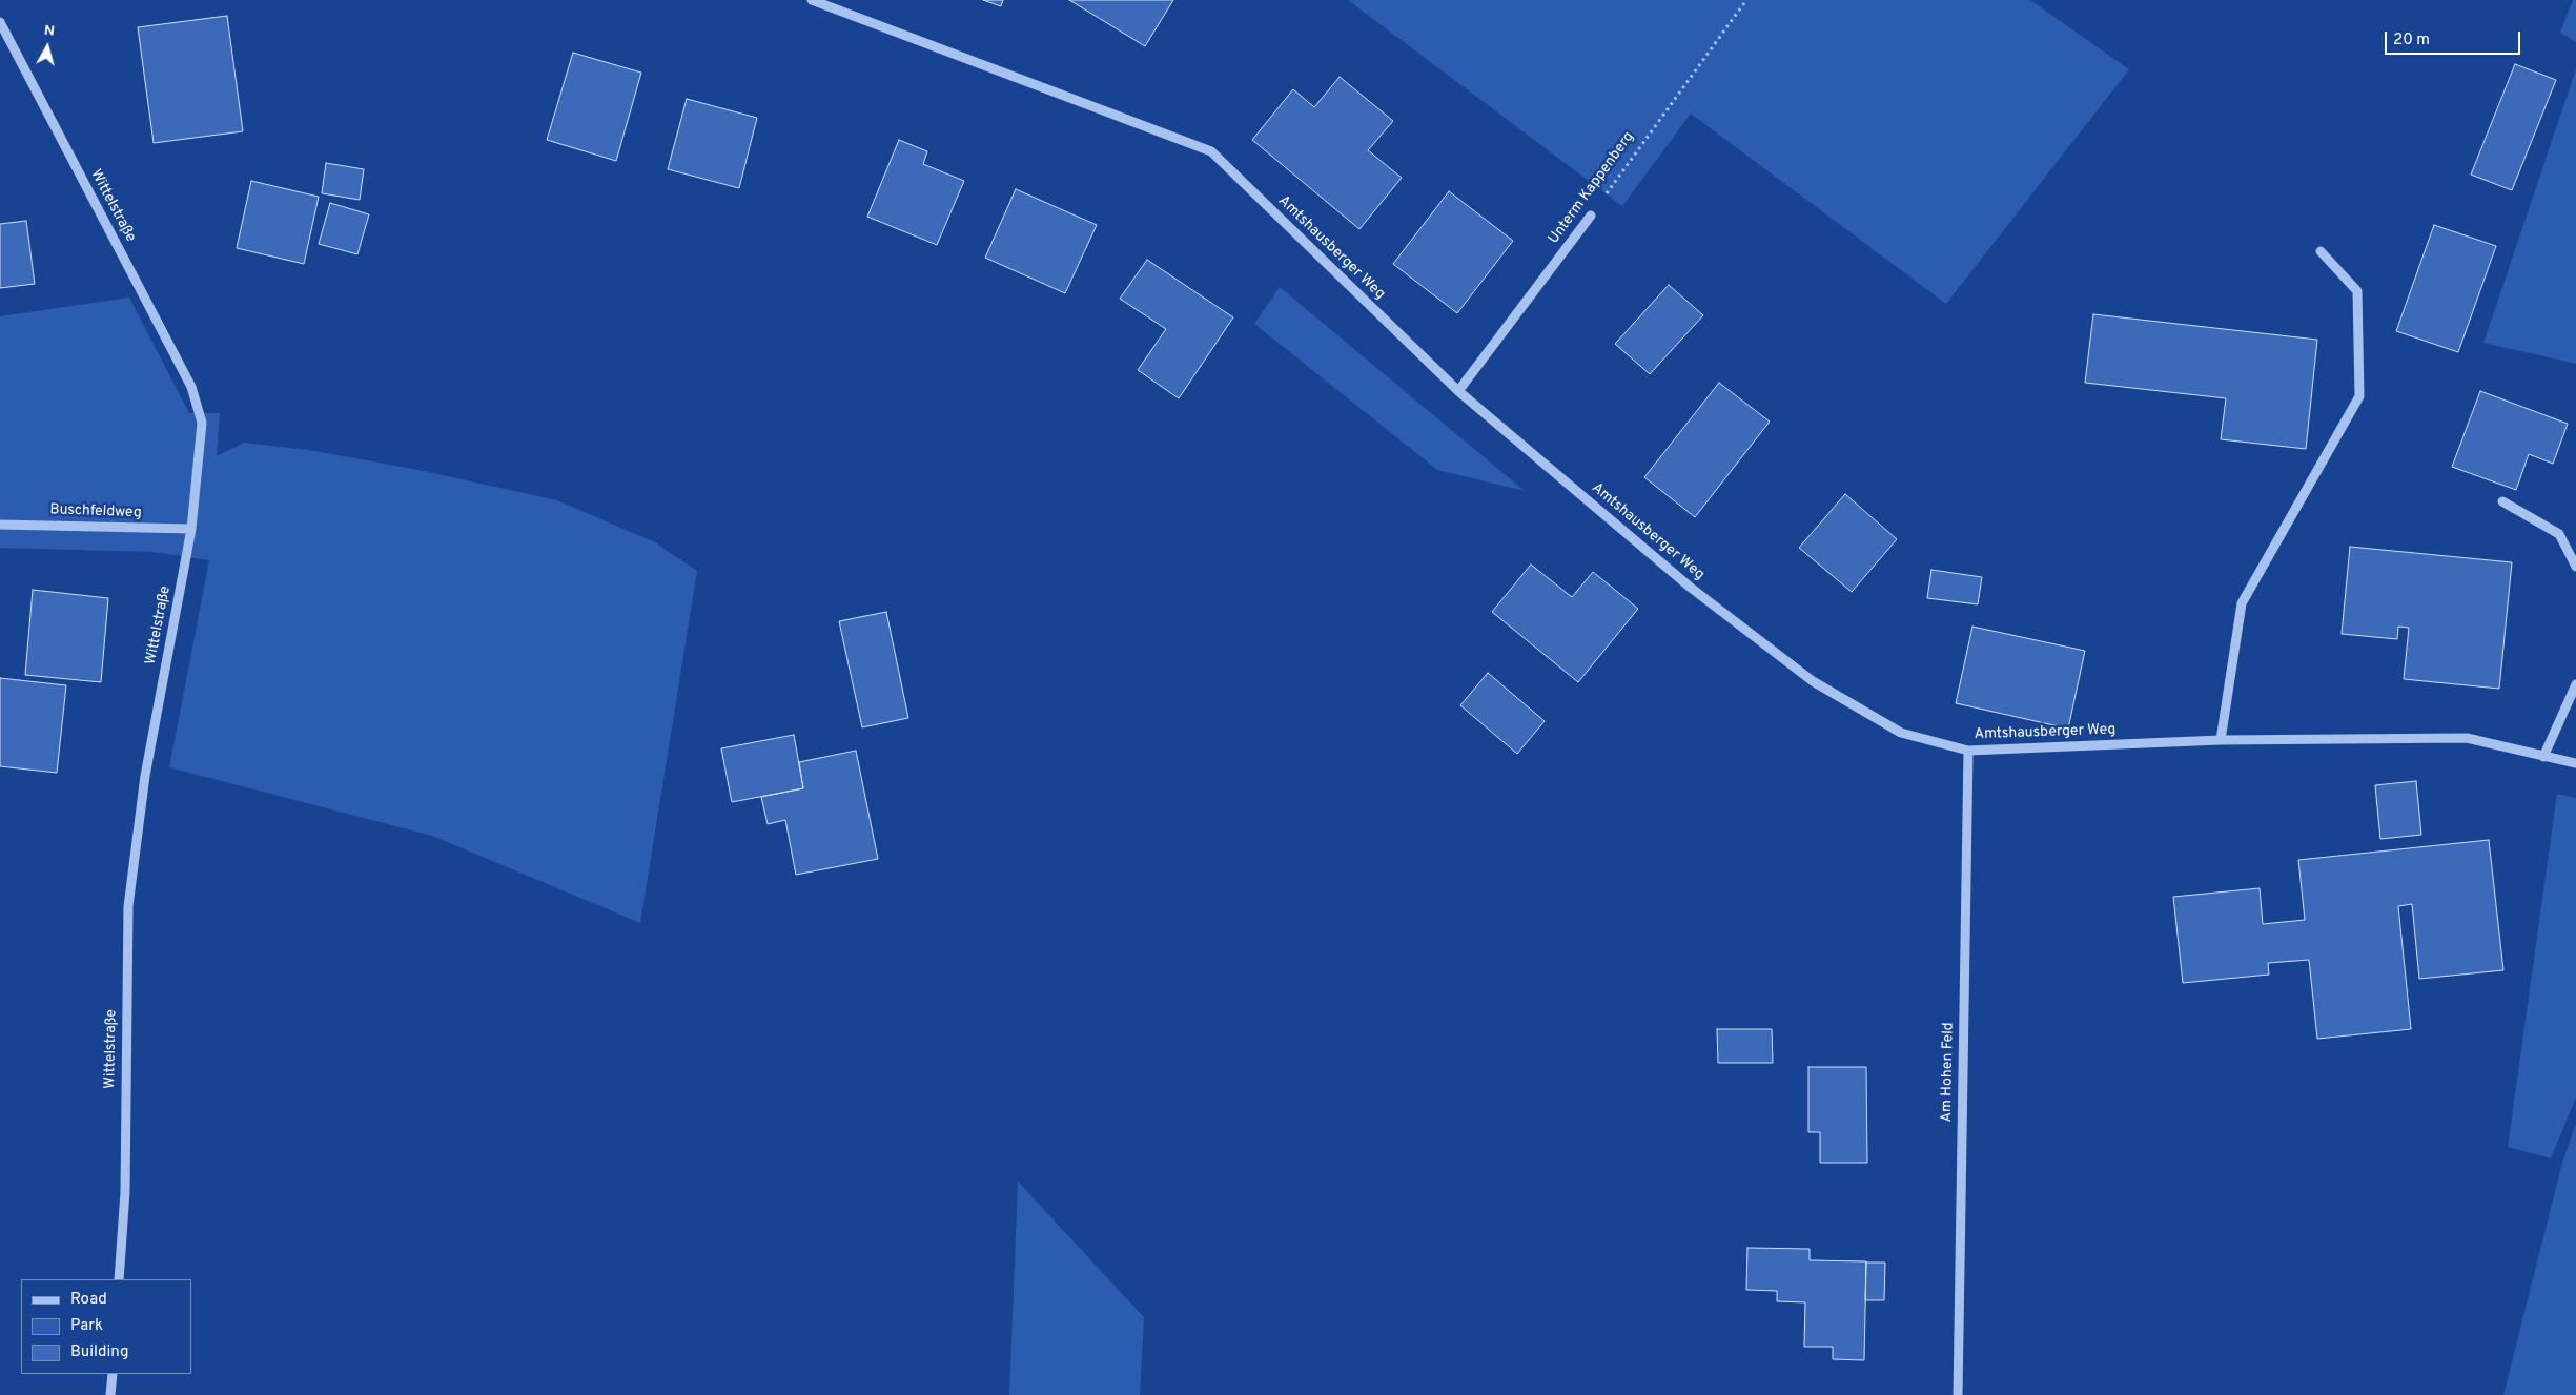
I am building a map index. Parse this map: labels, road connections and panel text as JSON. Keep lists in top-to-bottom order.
{
  "streets": {
    "street": [
      "Unterm Kappenberg",
      "Wittelstraße",
      "Amtshausberger Weg",
      "Buschfeldweg",
      "Am Hohen Feld"
    ]
  },
  "crossings": [
    ["Unterm Kappenberg", "Amtshausberger Weg"],
    ["Wittelstraße", "Buschfeldweg"],
    ["Amtshausberger Weg", "Am Hohen Feld"]
  ],
  "legend": ["Road", "Park", "Building"],
  "scale_bar": "20 m",
  "north": "top"
}
